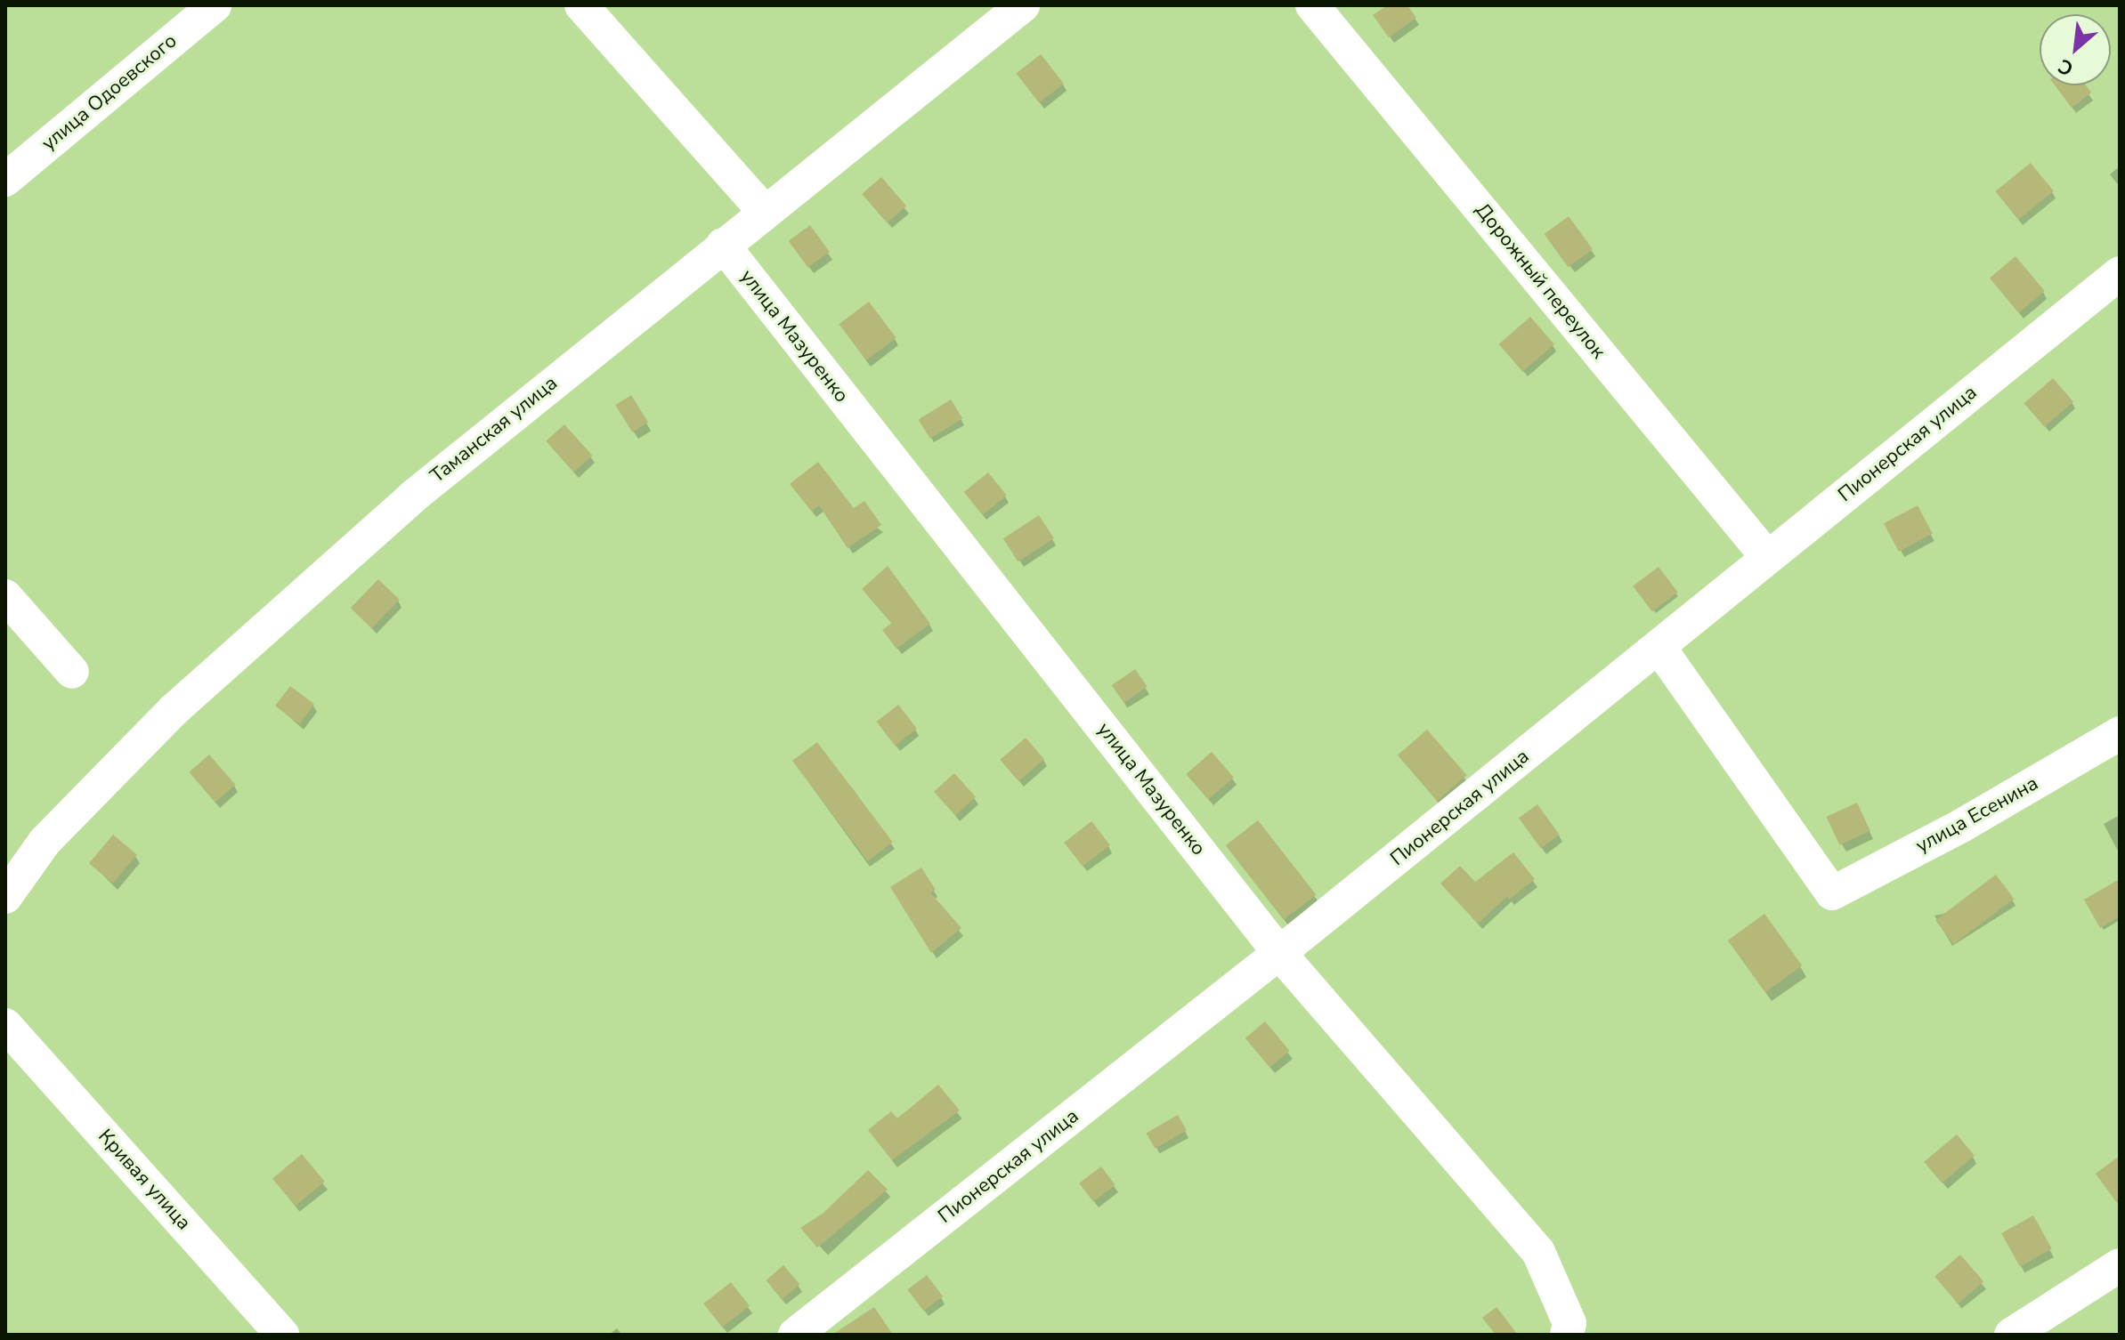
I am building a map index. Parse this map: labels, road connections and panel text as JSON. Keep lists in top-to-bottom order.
{
  "streets": {
    "street": [
      "улица Одоевского",
      "Дорожный переулок",
      "улица Мазуренко",
      "Таманская улица",
      "Пионерская улица",
      "улица Есенина",
      "Кривая улица"
    ]
  },
  "crossings": [
    ["Дорожный переулок", "Пионерская улица"],
    ["улица Мазуренко", "Таманская улица"],
    ["улица Мазуренко", "Пионерская улица"],
    ["Пионерская улица", "улица Есенина"]
  ],
  "north": "bottom left"
}
